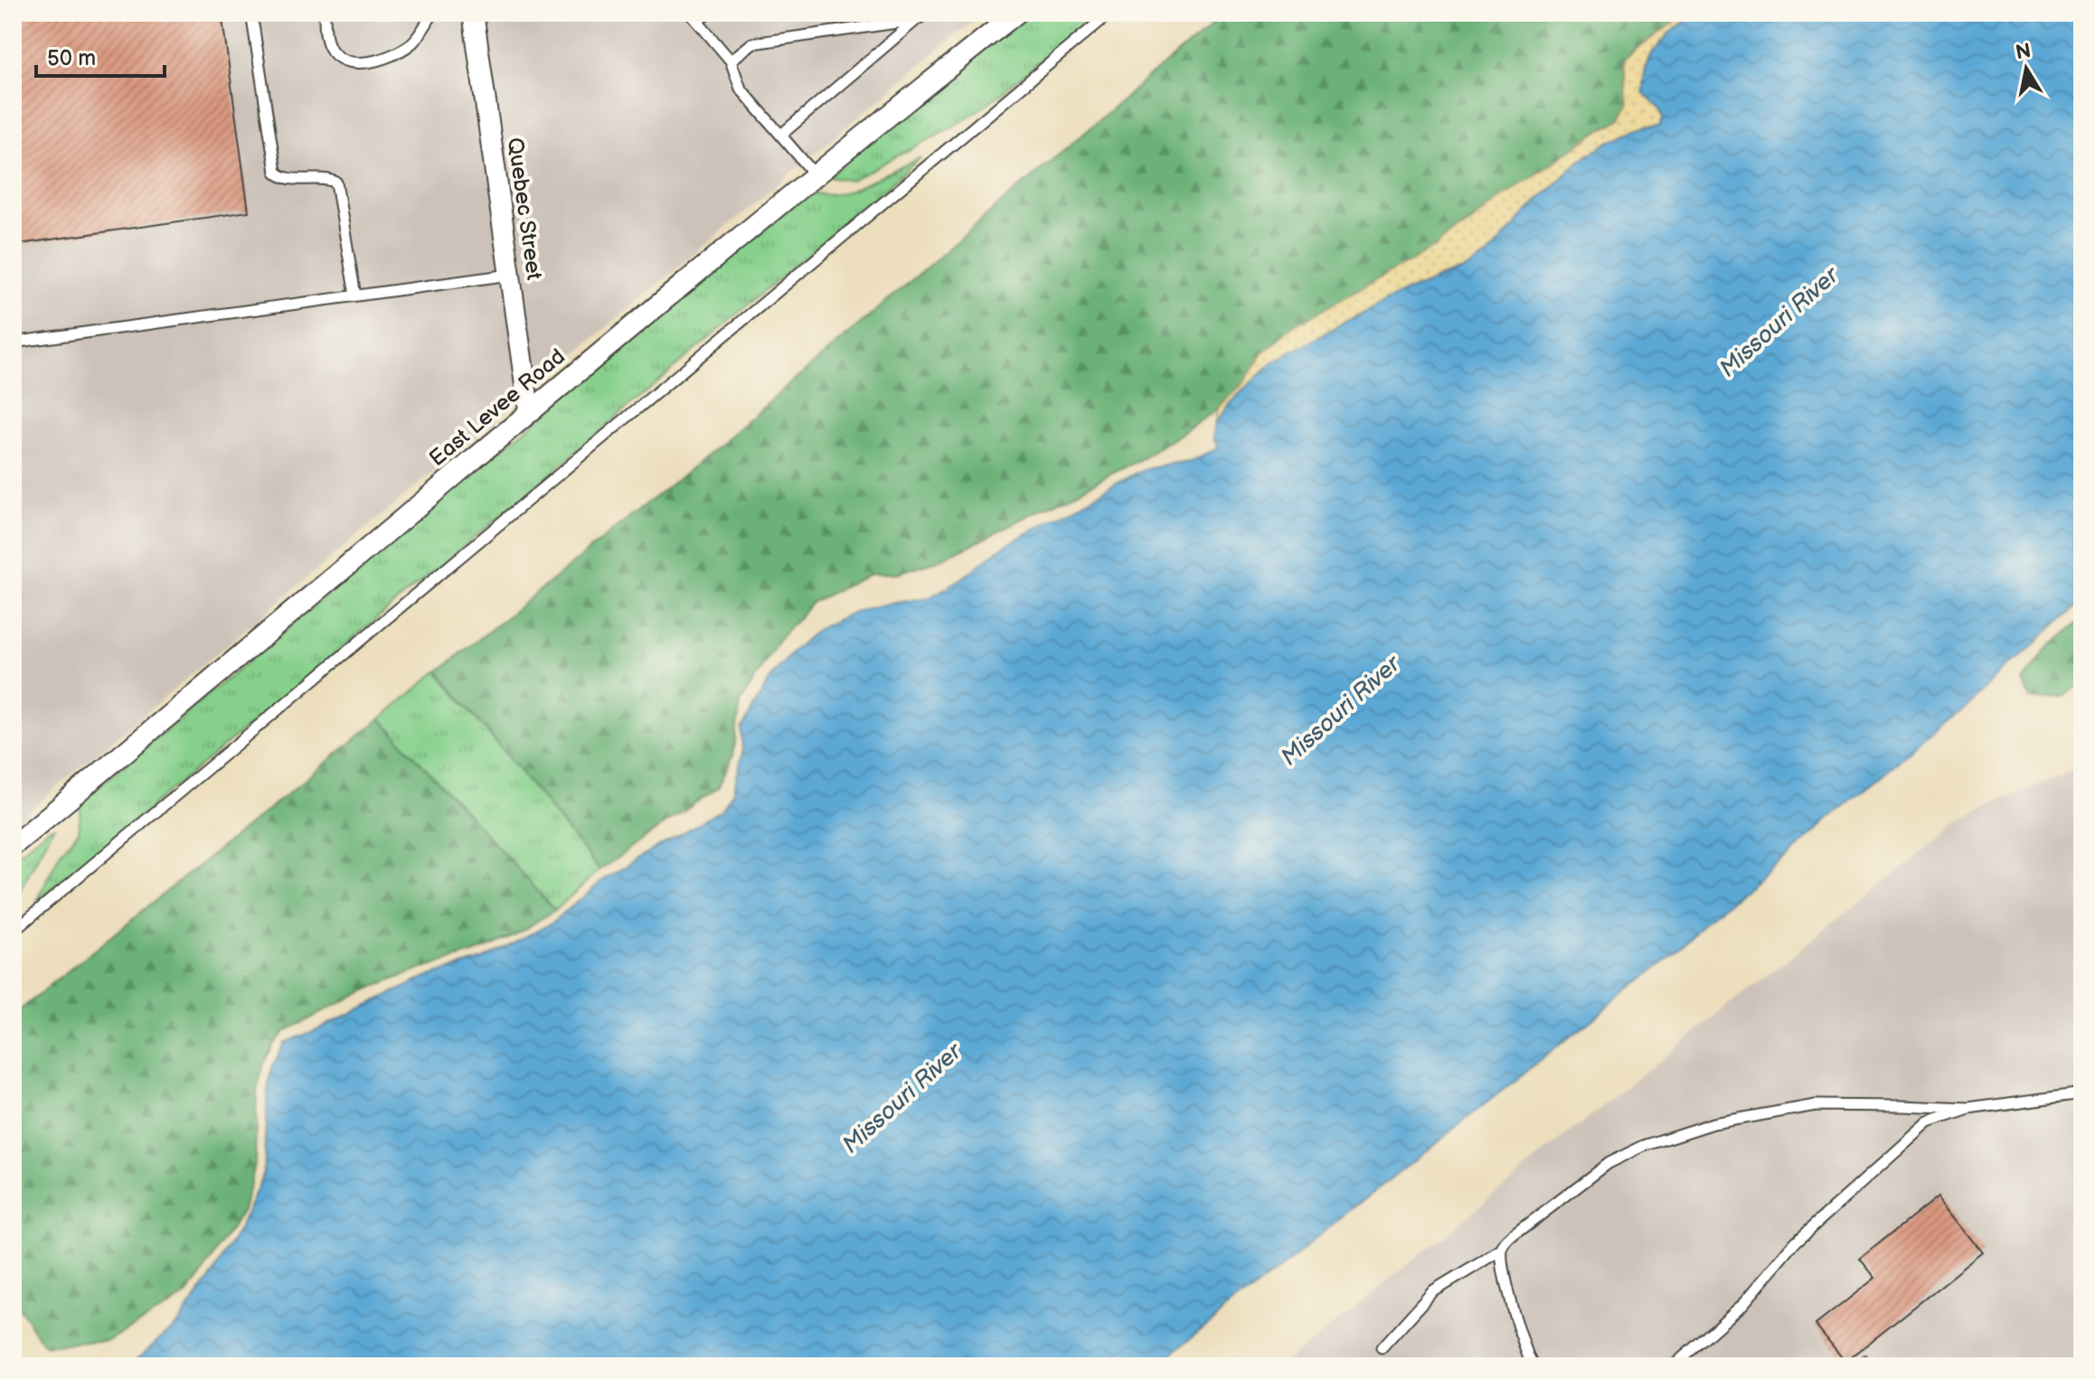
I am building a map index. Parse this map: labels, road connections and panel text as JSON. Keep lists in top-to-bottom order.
{
  "streets": {
    "street": ["Quebec Street", "East Levee Road"]
  },
  "crossings": [
    ["Quebec Street", "East Levee Road"]
  ],
  "water": ["Missouri River"],
  "scale_bar": "50 m",
  "north": "top"
}
